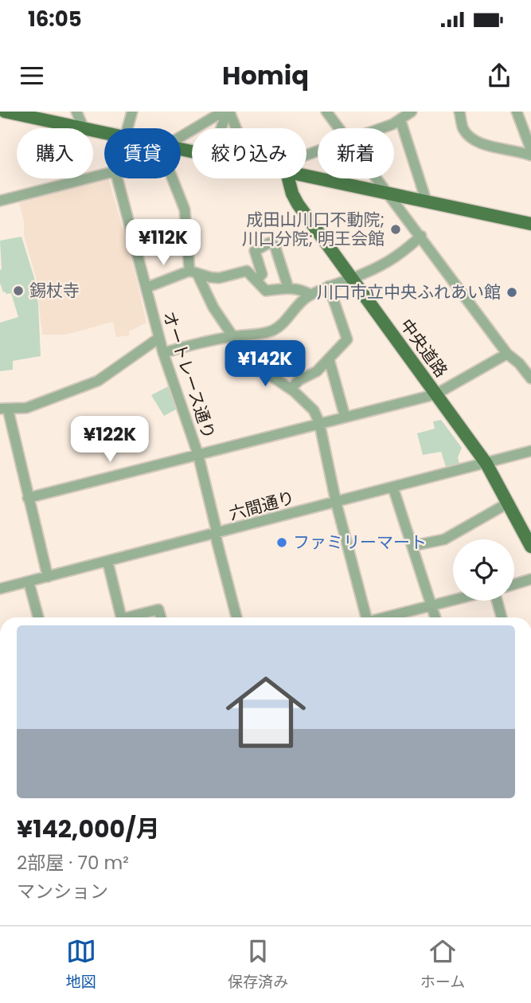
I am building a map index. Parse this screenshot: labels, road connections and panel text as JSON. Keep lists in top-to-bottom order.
{
  "streets": {
    "main road": ["中央道路"],
    "street": ["オートレース通り", "六間通り"]
  },
  "crossings": [
    ["中央道路", "六間通り"],
    ["オートレース通り", "六間通り"]
  ],
  "places": [
    "成田山川口不動院; 川口分院; 明王会館",
    "錫杖寺",
    "川口市立中央ふれあい館",
    "ファミリーマート"
  ],
  "page": {
    "status": "16:05",
    "header": "Homiq",
    "chip": [
      "購入",
      "賃貸",
      "絞り込み",
      "新着"
    ],
    "price": ["¥112K", "¥142K", "¥122K"],
    "list": [
      {
        "name": "¥142,000/月",
        "note": "2部屋 · 70 m² · マンション"
      }
    ],
    "tabs": ["地図", "保存済み", "ホーム"]
  }
}
